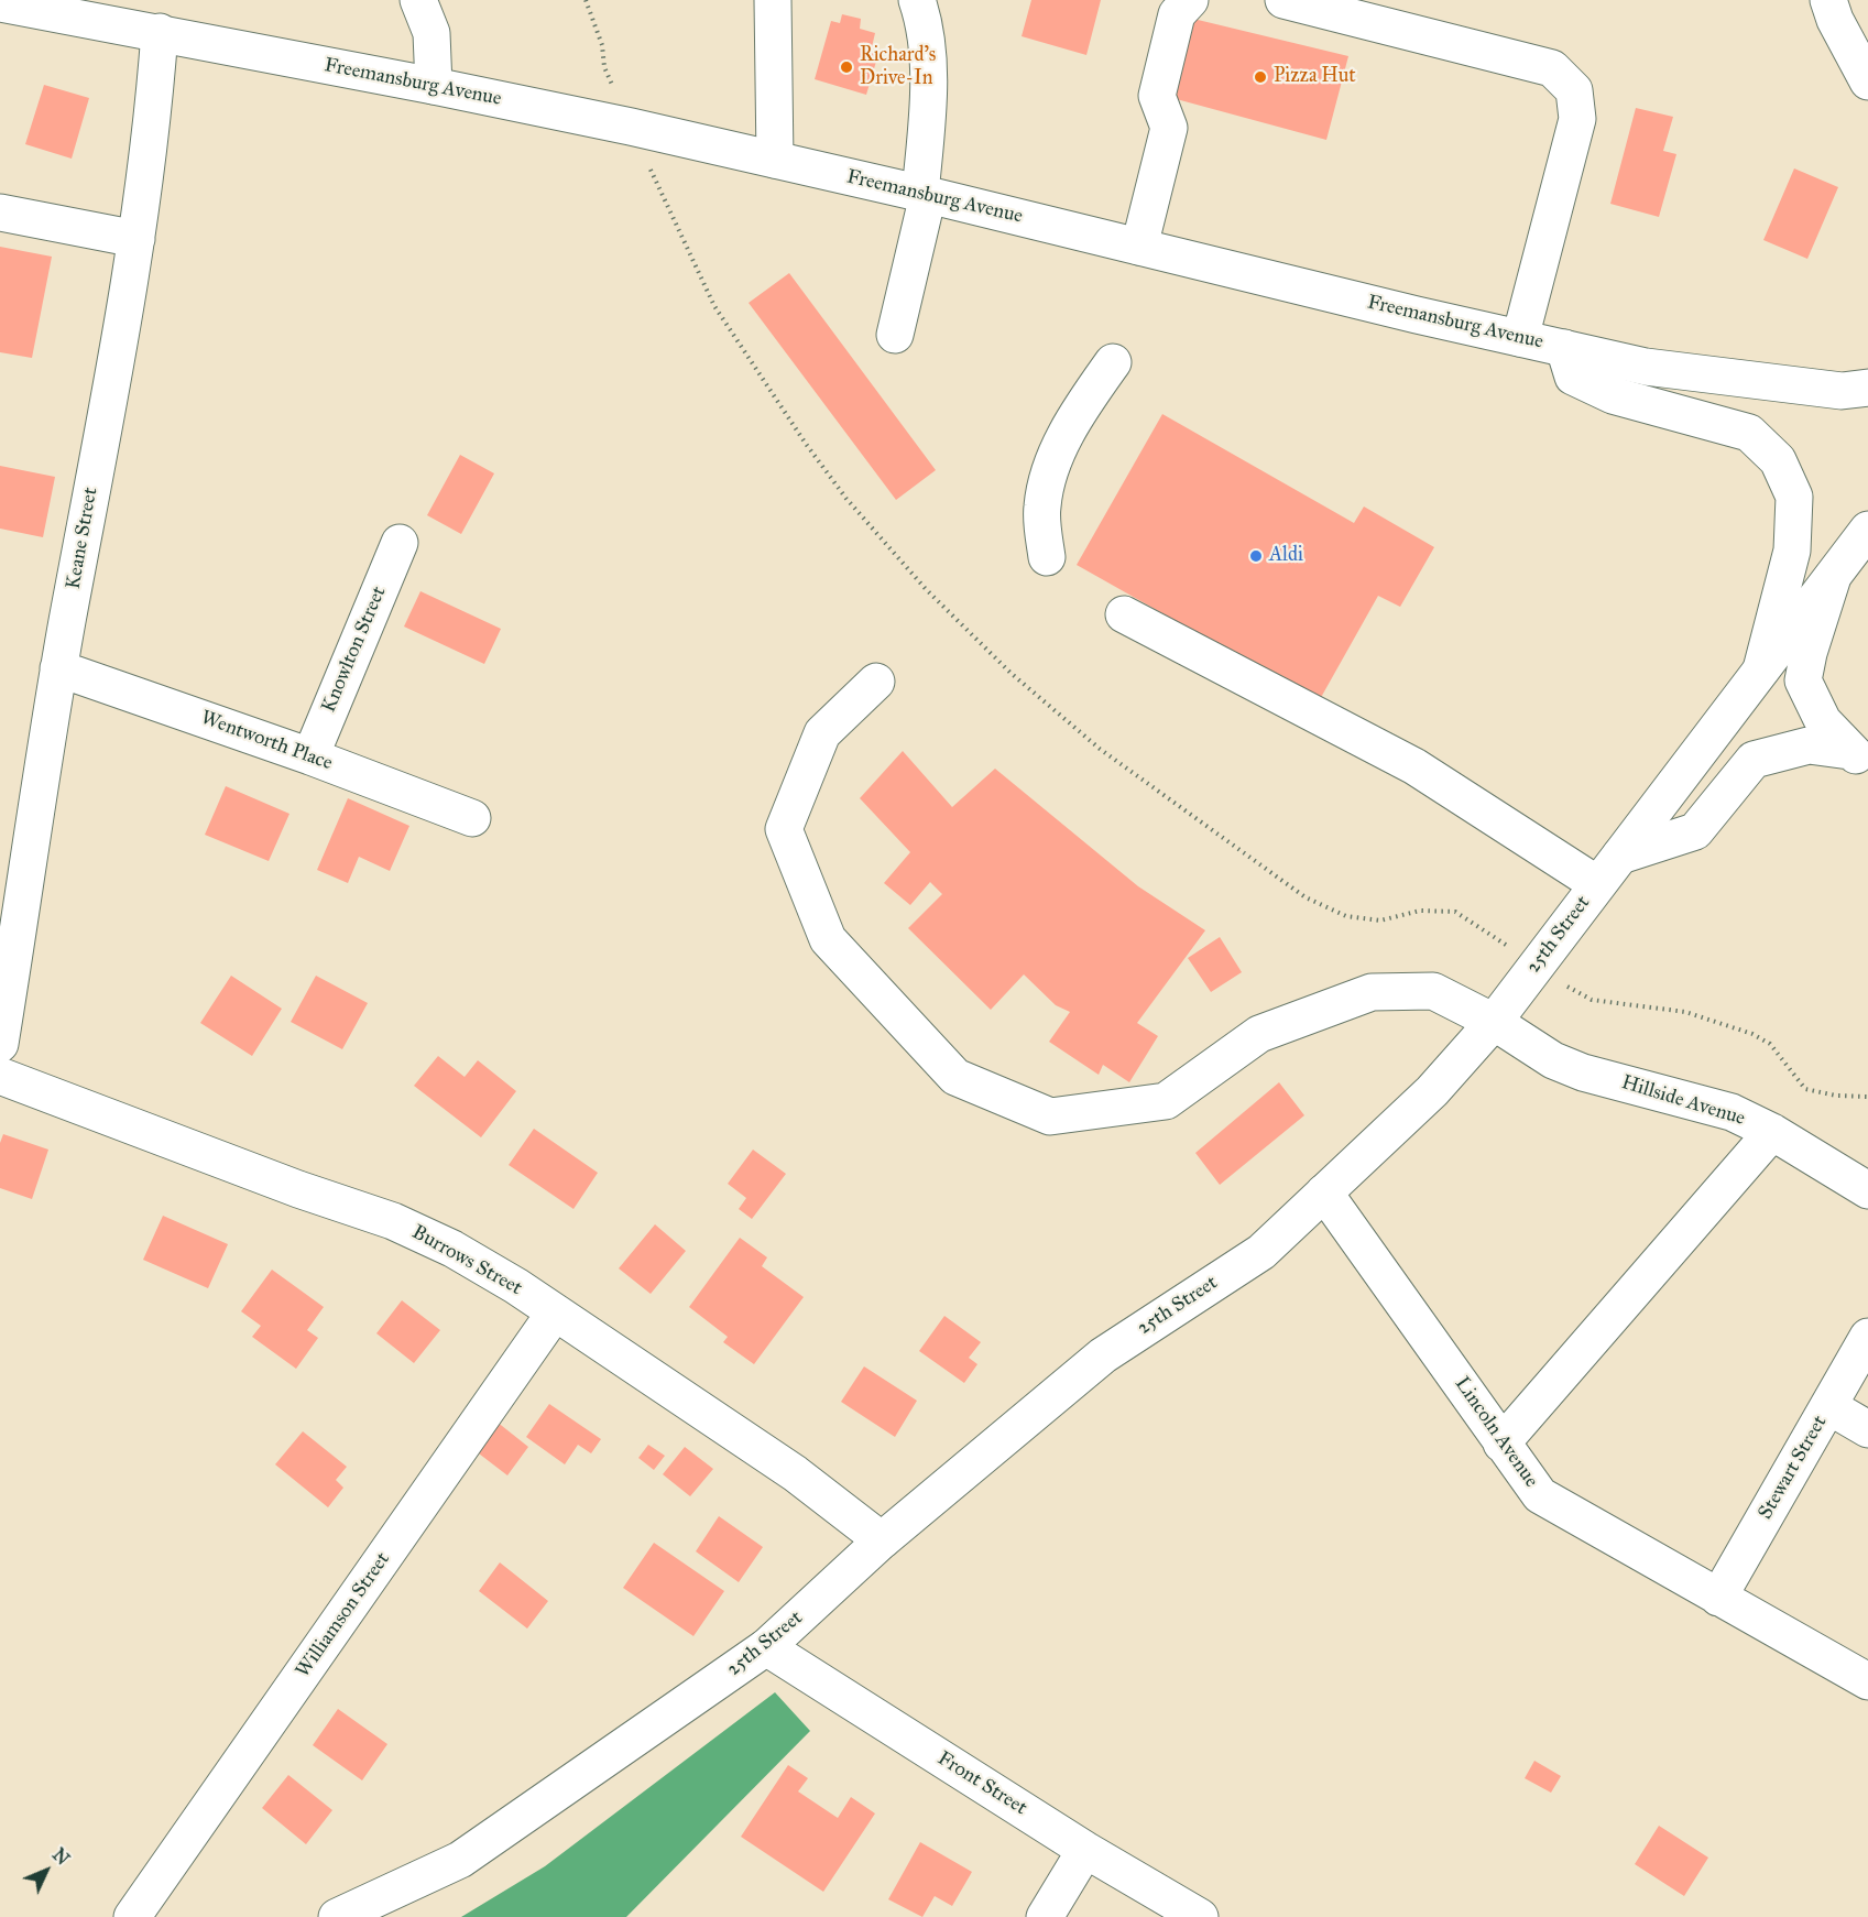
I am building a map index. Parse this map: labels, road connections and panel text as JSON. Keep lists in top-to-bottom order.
{
  "streets": {
    "street": [
      "Freemansburg Avenue",
      "Keane Street",
      "Knowlton Street",
      "Wentworth Place",
      "25th Street",
      "Hillside Avenue",
      "Burrows Street",
      "Lincoln Avenue",
      "Stewart Street",
      "Williamson Street",
      "Front Street"
    ]
  },
  "crossings": [
    ["Freemansburg Avenue", "Keane Street"],
    ["Keane Street", "Wentworth Place"],
    ["Knowlton Street", "Wentworth Place"],
    ["25th Street", "Hillside Avenue"],
    ["25th Street", "Burrows Street"],
    ["25th Street", "Lincoln Avenue"],
    ["25th Street", "Front Street"],
    ["Burrows Street", "Williamson Street"],
    ["Lincoln Avenue", "Stewart Street"]
  ],
  "places": ["Richard's Drive-In", "Pizza Hut", "Aldi"],
  "north": "top right"
}
